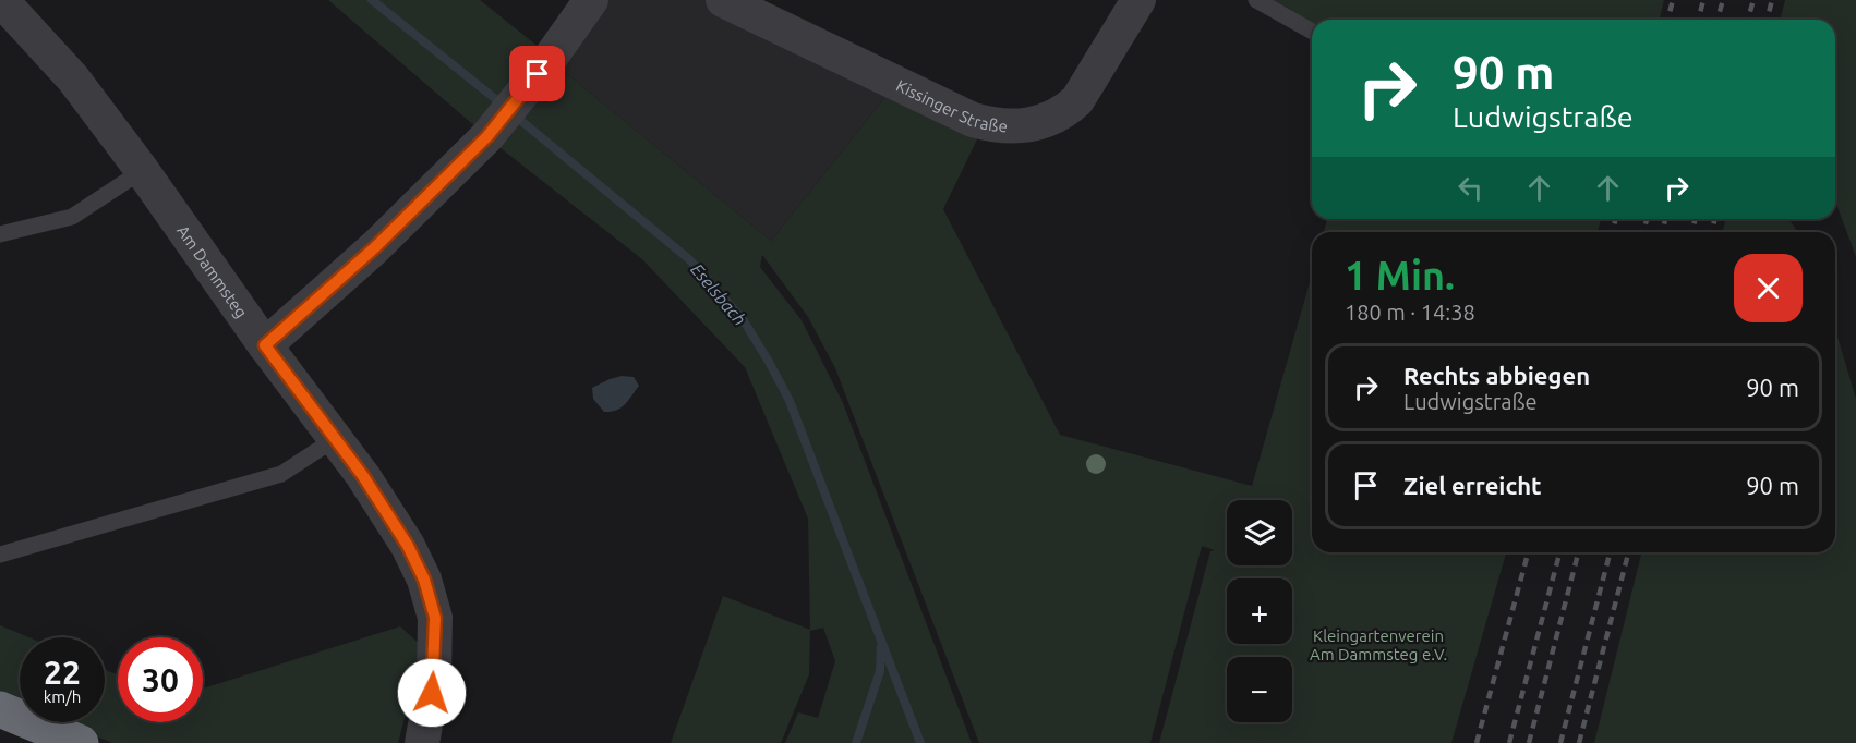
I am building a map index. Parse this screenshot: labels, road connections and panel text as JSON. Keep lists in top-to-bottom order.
{
  "streets": {
    "street": ["Kissinger Straße", "Am Dammsteg"]
  },
  "water": ["Eselsbach"],
  "parks": ["Kleingartenverein Am Dammsteg e.V."],
  "page": {
    "turn": ["90 m", "Ludwigstraße"],
    "heading": ["1 Min.", "180 m · 14:38"],
    "list": [
      {
        "name": "Rechts abbiegen",
        "note": "Ludwigstraße",
        "value": "90 m"
      },
      {
        "name": "Ziel erreicht",
        "value": "90 m"
      }
    ],
    "map_buttons": ["+", "−"],
    "speed": "22 km/h",
    "limit": "30"
  }
}
